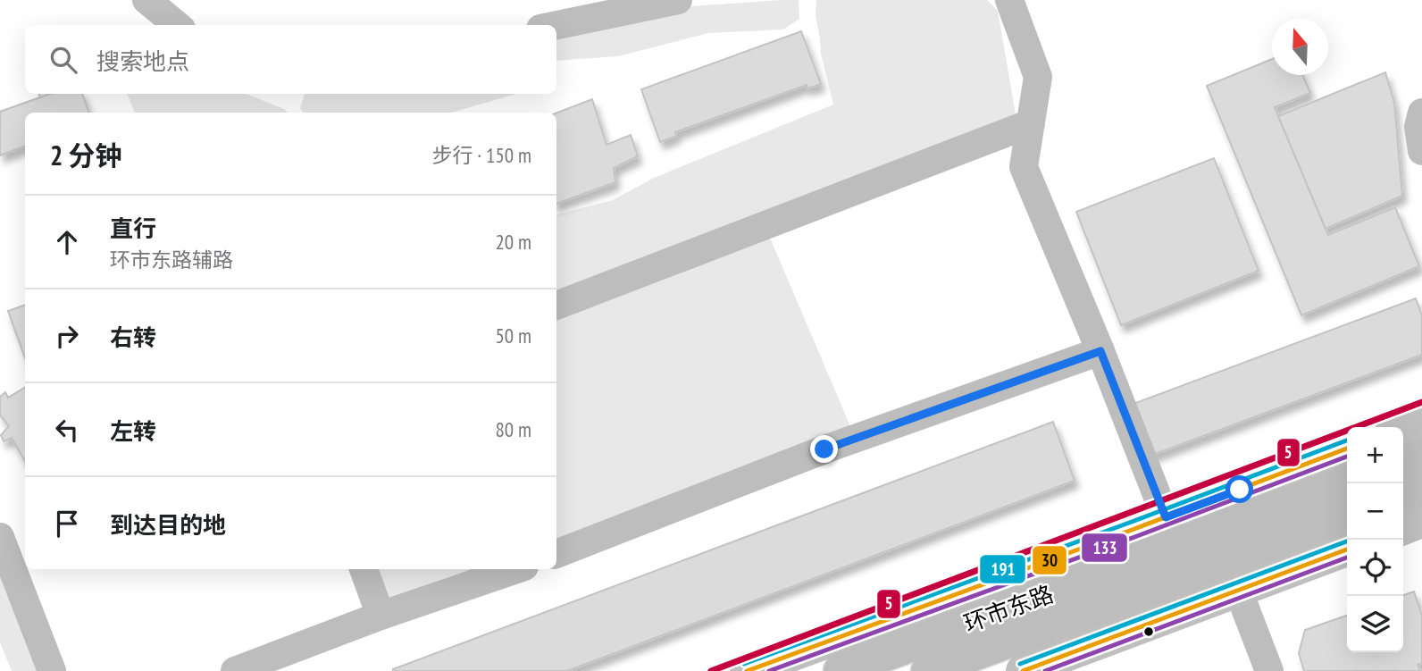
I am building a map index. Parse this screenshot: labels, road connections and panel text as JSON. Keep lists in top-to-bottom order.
{
  "streets": {
    "highway": ["环市东路"]
  },
  "lines": [
    "transit line 5",
    "transit line 191",
    "transit line 30",
    "transit line 133"
  ],
  "north": "top",
  "page": {
    "search": "搜索地点",
    "heading": ["2 分钟", "步行 · 150 m"],
    "list": [
      ["直行", "环市东路辅路", "20 m"],
      ["右转", "50 m"],
      ["左转", "80 m"],
      "到达目的地"
    ],
    "map_buttons": ["+", "−"]
  }
}
